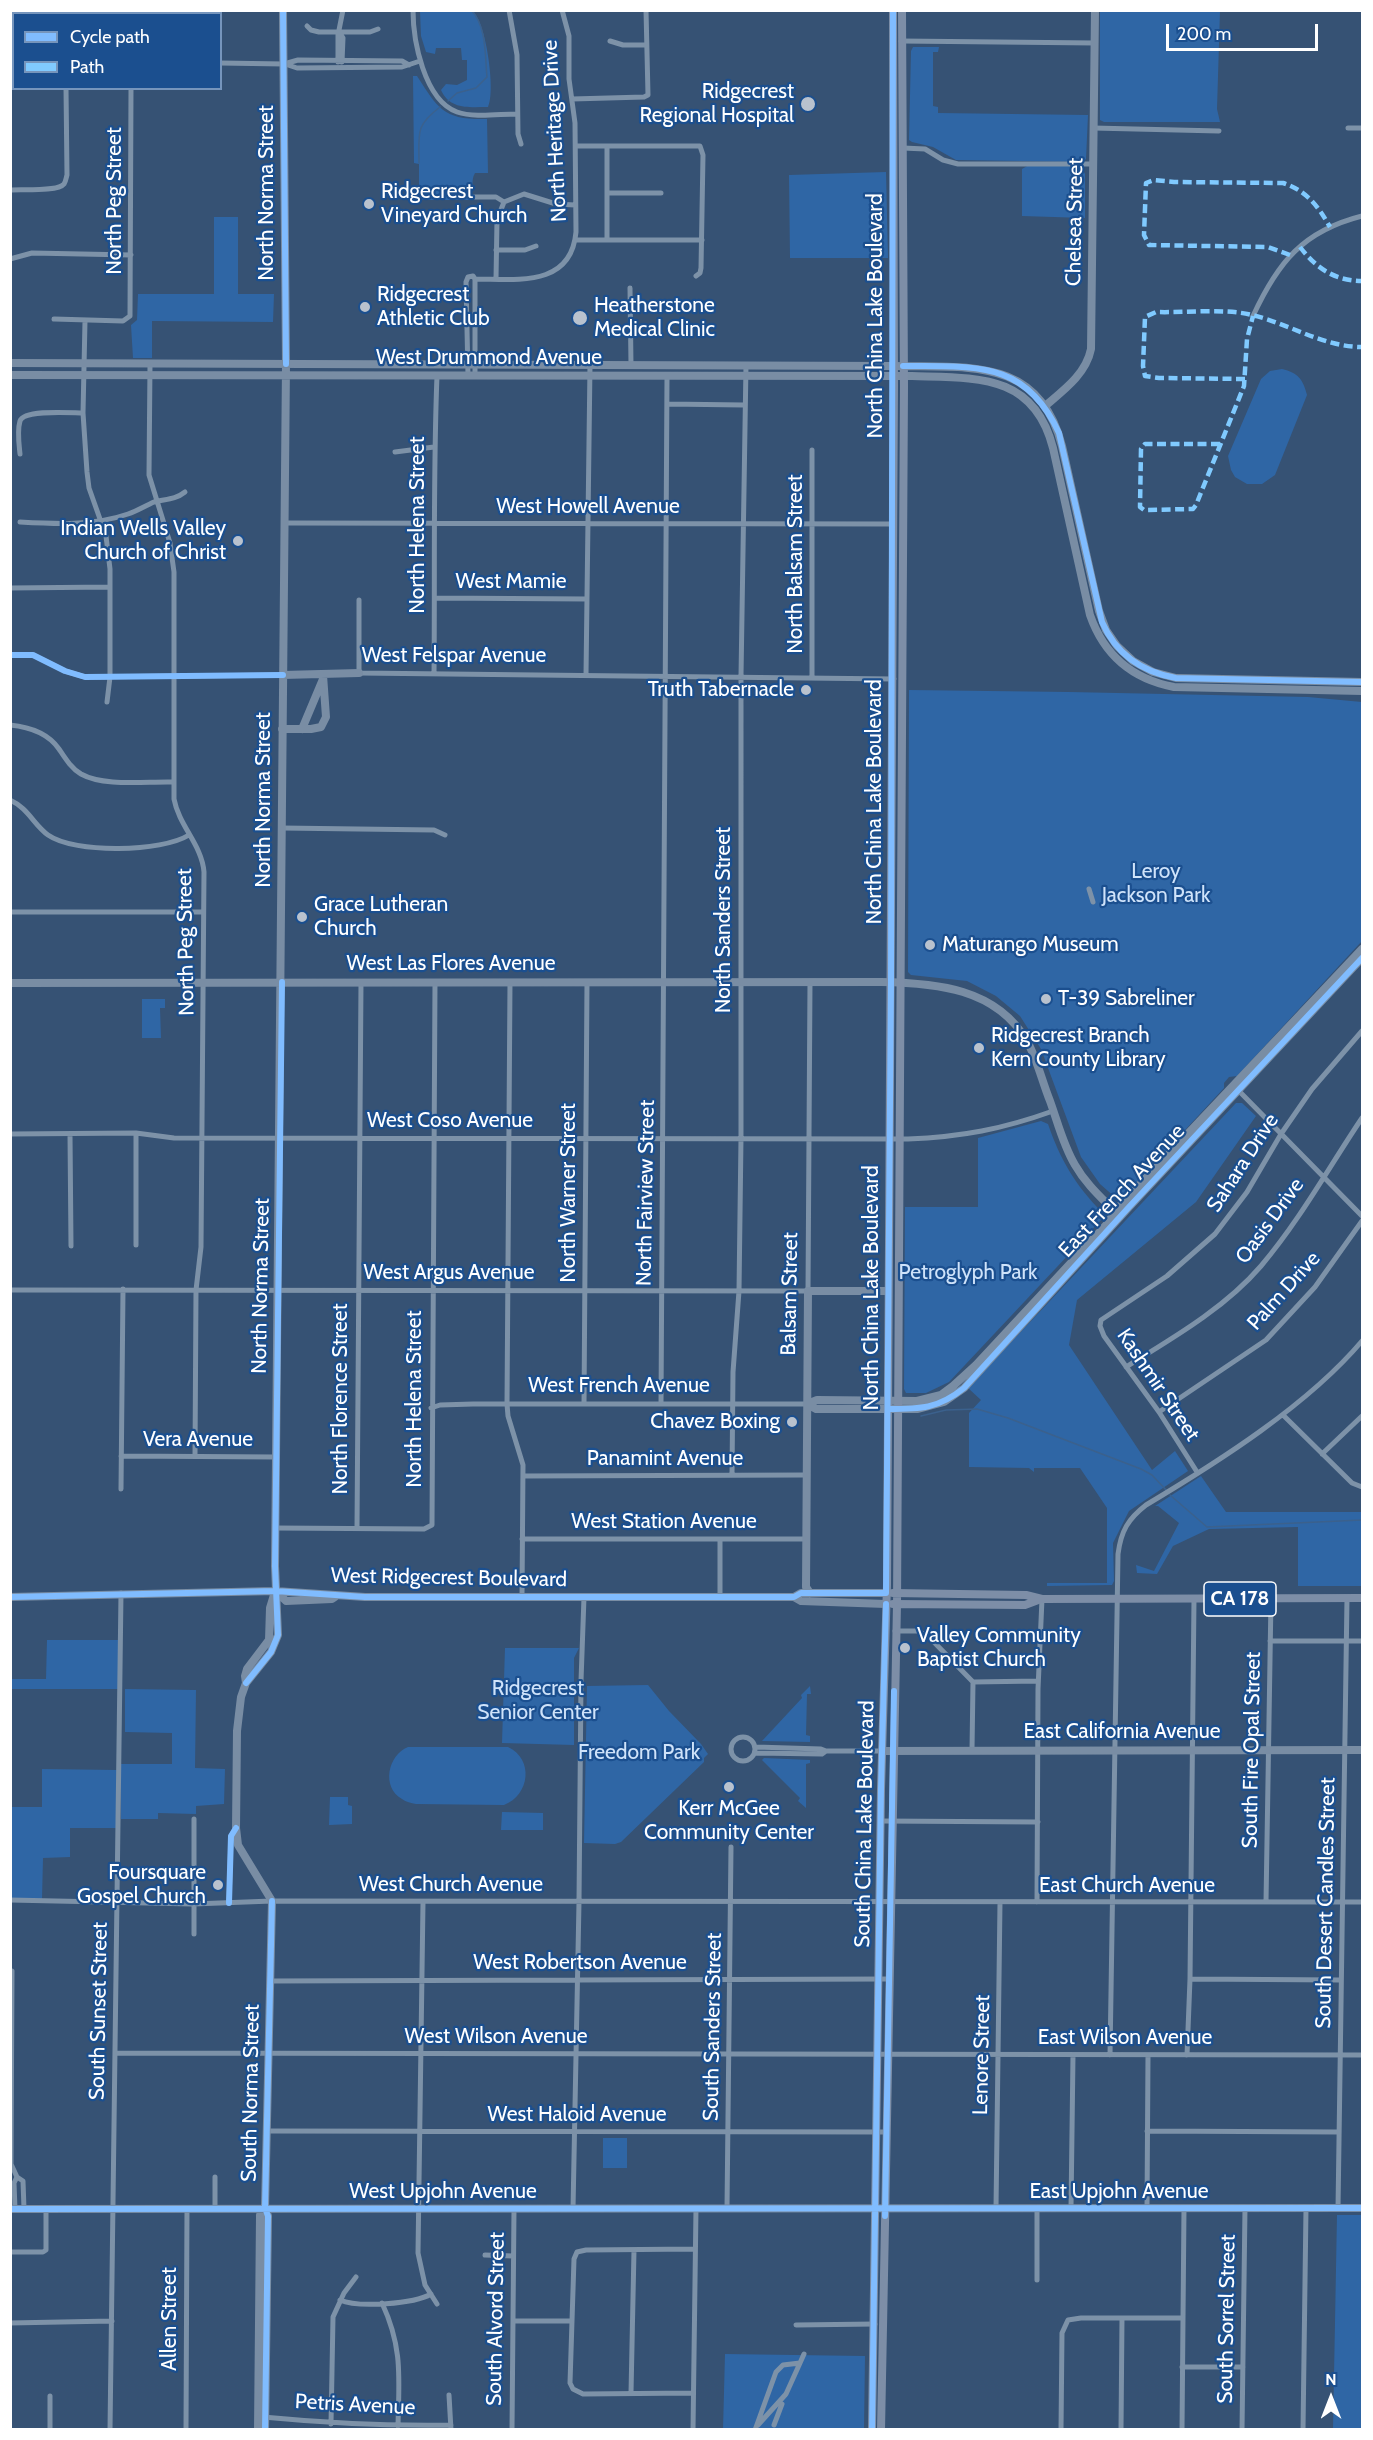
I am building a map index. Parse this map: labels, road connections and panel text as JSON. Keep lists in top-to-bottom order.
{
  "streets": {
    "main road": [
      "North China Lake Boulevard",
      "West Ridgecrest Boulevard",
      "CA 178",
      "South China Lake Boulevard"
    ],
    "street": [
      "North Heritage Drive",
      "North Norma Street",
      "North Peg Street",
      "Chelsea Street",
      "West Drummond Avenue",
      "West Howell Avenue",
      "North Helena Street",
      "North Balsam Street",
      "West Mamie",
      "West Felspar Avenue",
      "North Sanders Street",
      "West Las Flores Avenue",
      "West Coso Avenue",
      "Sahara Drive",
      "East French Avenue",
      "North Warner Street",
      "North Fairview Street",
      "Oasis Drive",
      "West Argus Avenue",
      "Palm Drive",
      "Balsam Street",
      "Kashmir Street",
      "West French Avenue",
      "North Florence Street",
      "Vera Avenue",
      "Panamint Avenue",
      "West Station Avenue",
      "East California Avenue",
      "South Fire Opal Street",
      "West Church Avenue",
      "East Church Avenue",
      "South Desert Candles Street",
      "West Robertson Avenue",
      "South Sunset Street",
      "South Sanders Street",
      "West Wilson Avenue",
      "East Wilson Avenue",
      "Lenore Street",
      "South Norma Street",
      "West Haloid Avenue",
      "West Upjohn Avenue",
      "East Upjohn Avenue",
      "Allen Street",
      "South Alvord Street",
      "South Sorrel Street",
      "Petris Avenue"
    ]
  },
  "crossings": [
    ["North Norma Street", "West Drummond Avenue"],
    ["North Norma Street", "West Howell Avenue"],
    ["North Norma Street", "West Felspar Avenue"],
    ["North Norma Street", "West Las Flores Avenue"],
    ["North Norma Street", "West Coso Avenue"],
    ["North Norma Street", "West Argus Avenue"],
    ["North Norma Street", "Vera Avenue"],
    ["North Norma Street", "West Ridgecrest Boulevard"],
    ["North Norma Street", "South Norma Street"],
    ["North Peg Street", "West Drummond Avenue"],
    ["North Peg Street", "West Felspar Avenue"],
    ["North Peg Street", "West Las Flores Avenue"],
    ["North Peg Street", "West Coso Avenue"],
    ["North Peg Street", "West Argus Avenue"],
    ["North Peg Street", "Vera Avenue"],
    ["Chelsea Street", "West Drummond Avenue"],
    ["North China Lake Boulevard", "West Drummond Avenue"],
    ["North China Lake Boulevard", "West Howell Avenue"],
    ["North China Lake Boulevard", "West Felspar Avenue"],
    ["North China Lake Boulevard", "West Las Flores Avenue"],
    ["North China Lake Boulevard", "West Coso Avenue"],
    ["North China Lake Boulevard", "East French Avenue"],
    ["North China Lake Boulevard", "West Argus Avenue"],
    ["North China Lake Boulevard", "West French Avenue"],
    ["North China Lake Boulevard", "West Ridgecrest Boulevard"],
    ["North China Lake Boulevard", "CA 178"],
    ["North China Lake Boulevard", "South China Lake Boulevard"],
    ["West Drummond Avenue", "North Helena Street"],
    ["West Drummond Avenue", "North Sanders Street"],
    ["West Howell Avenue", "North Helena Street"],
    ["West Howell Avenue", "North Balsam Street"],
    ["West Howell Avenue", "North Sanders Street"],
    ["North Helena Street", "West Mamie"],
    ["North Helena Street", "West Felspar Avenue"],
    ["North Helena Street", "West Las Flores Avenue"],
    ["North Helena Street", "West Coso Avenue"],
    ["North Helena Street", "West Argus Avenue"],
    ["North Helena Street", "West French Avenue"],
    ["North Helena Street", "North Florence Street"],
    ["North Balsam Street", "West Felspar Avenue"],
    ["West Felspar Avenue", "North Sanders Street"],
    ["West Felspar Avenue", "North Fairview Street"],
    ["North Sanders Street", "West Las Flores Avenue"],
    ["North Sanders Street", "West Coso Avenue"],
    ["North Sanders Street", "West Argus Avenue"],
    ["North Sanders Street", "West French Avenue"],
    ["North Sanders Street", "Panamint Avenue"],
    ["West Las Flores Avenue", "West Coso Avenue"],
    ["West Las Flores Avenue", "East French Avenue"],
    ["West Las Flores Avenue", "North Warner Street"],
    ["West Las Flores Avenue", "North Fairview Street"],
    ["West Las Flores Avenue", "Balsam Street"],
    ["West Las Flores Avenue", "North Florence Street"],
    ["West Coso Avenue", "North Warner Street"],
    ["West Coso Avenue", "North Fairview Street"],
    ["West Coso Avenue", "Balsam Street"],
    ["West Coso Avenue", "North Florence Street"],
    ["Sahara Drive", "Kashmir Street"],
    ["East French Avenue", "West French Avenue"],
    ["North Warner Street", "West Argus Avenue"],
    ["North Warner Street", "West French Avenue"],
    ["North Fairview Street", "West Argus Avenue"],
    ["North Fairview Street", "West French Avenue"],
    ["Oasis Drive", "Kashmir Street"],
    ["West Argus Avenue", "Balsam Street"],
    ["West Argus Avenue", "North Florence Street"],
    ["Palm Drive", "Kashmir Street"],
    ["Balsam Street", "West French Avenue"],
    ["Balsam Street", "Panamint Avenue"],
    ["Balsam Street", "West Station Avenue"],
    ["Balsam Street", "West Ridgecrest Boulevard"],
    ["West Ridgecrest Boulevard", "CA 178"],
    ["West Ridgecrest Boulevard", "South China Lake Boulevard"],
    ["West Ridgecrest Boulevard", "South Sunset Street"],
    ["West Ridgecrest Boulevard", "South Norma Street"],
    ["CA 178", "South Fire Opal Street"],
    ["CA 178", "South China Lake Boulevard"],
    ["CA 178", "South Desert Candles Street"],
    ["East California Avenue", "South Fire Opal Street"],
    ["East California Avenue", "South China Lake Boulevard"],
    ["East California Avenue", "South Desert Candles Street"],
    ["South Fire Opal Street", "East Church Avenue"],
    ["South China Lake Boulevard", "West Church Avenue"],
    ["South China Lake Boulevard", "East Church Avenue"],
    ["South China Lake Boulevard", "West Robertson Avenue"],
    ["South China Lake Boulevard", "West Wilson Avenue"],
    ["South China Lake Boulevard", "East Wilson Avenue"],
    ["South China Lake Boulevard", "West Haloid Avenue"],
    ["South China Lake Boulevard", "West Upjohn Avenue"],
    ["South China Lake Boulevard", "East Upjohn Avenue"],
    ["West Church Avenue", "East Church Avenue"],
    ["West Church Avenue", "South Sunset Street"],
    ["West Church Avenue", "South Sanders Street"],
    ["West Church Avenue", "South Norma Street"],
    ["East Church Avenue", "South Desert Candles Street"],
    ["East Church Avenue", "Lenore Street"],
    ["South Desert Candles Street", "East Wilson Avenue"],
    ["South Desert Candles Street", "East Upjohn Avenue"],
    ["West Robertson Avenue", "South Sanders Street"],
    ["West Robertson Avenue", "South Norma Street"],
    ["South Sunset Street", "West Wilson Avenue"],
    ["South Sunset Street", "West Upjohn Avenue"],
    ["South Sanders Street", "West Wilson Avenue"],
    ["South Sanders Street", "West Haloid Avenue"],
    ["South Sanders Street", "West Upjohn Avenue"],
    ["West Wilson Avenue", "South Norma Street"],
    ["East Wilson Avenue", "Lenore Street"],
    ["Lenore Street", "East Upjohn Avenue"],
    ["South Norma Street", "West Haloid Avenue"],
    ["South Norma Street", "West Upjohn Avenue"],
    ["South Norma Street", "Petris Avenue"],
    ["West Upjohn Avenue", "East Upjohn Avenue"],
    ["West Upjohn Avenue", "Allen Street"],
    ["West Upjohn Avenue", "South Alvord Street"],
    ["East Upjohn Avenue", "South Sorrel Street"]
  ],
  "parks": [
    "Leroy Jackson Park",
    "Petroglyph Park",
    "Ridgecrest Senior Center",
    "Freedom Park"
  ],
  "places": [
    "Ridgecrest Regional Hospital",
    "Ridgecrest Vineyard Church",
    "Ridgecrest Athletic Club",
    "Heatherstone Medical Clinic",
    "Indian Wells Valley Church of Christ",
    "Truth Tabernacle",
    "Grace Lutheran Church",
    "Maturango Museum",
    "T-39 Sabreliner",
    "Ridgecrest Branch Kern County Library",
    "Chavez Boxing",
    "Valley Community Baptist Church",
    "Kerr McGee Community Center",
    "Foursquare Gospel Church"
  ],
  "legend": ["Cycle path", "Path"],
  "scale_bar": "200 m",
  "north": "top"
}
